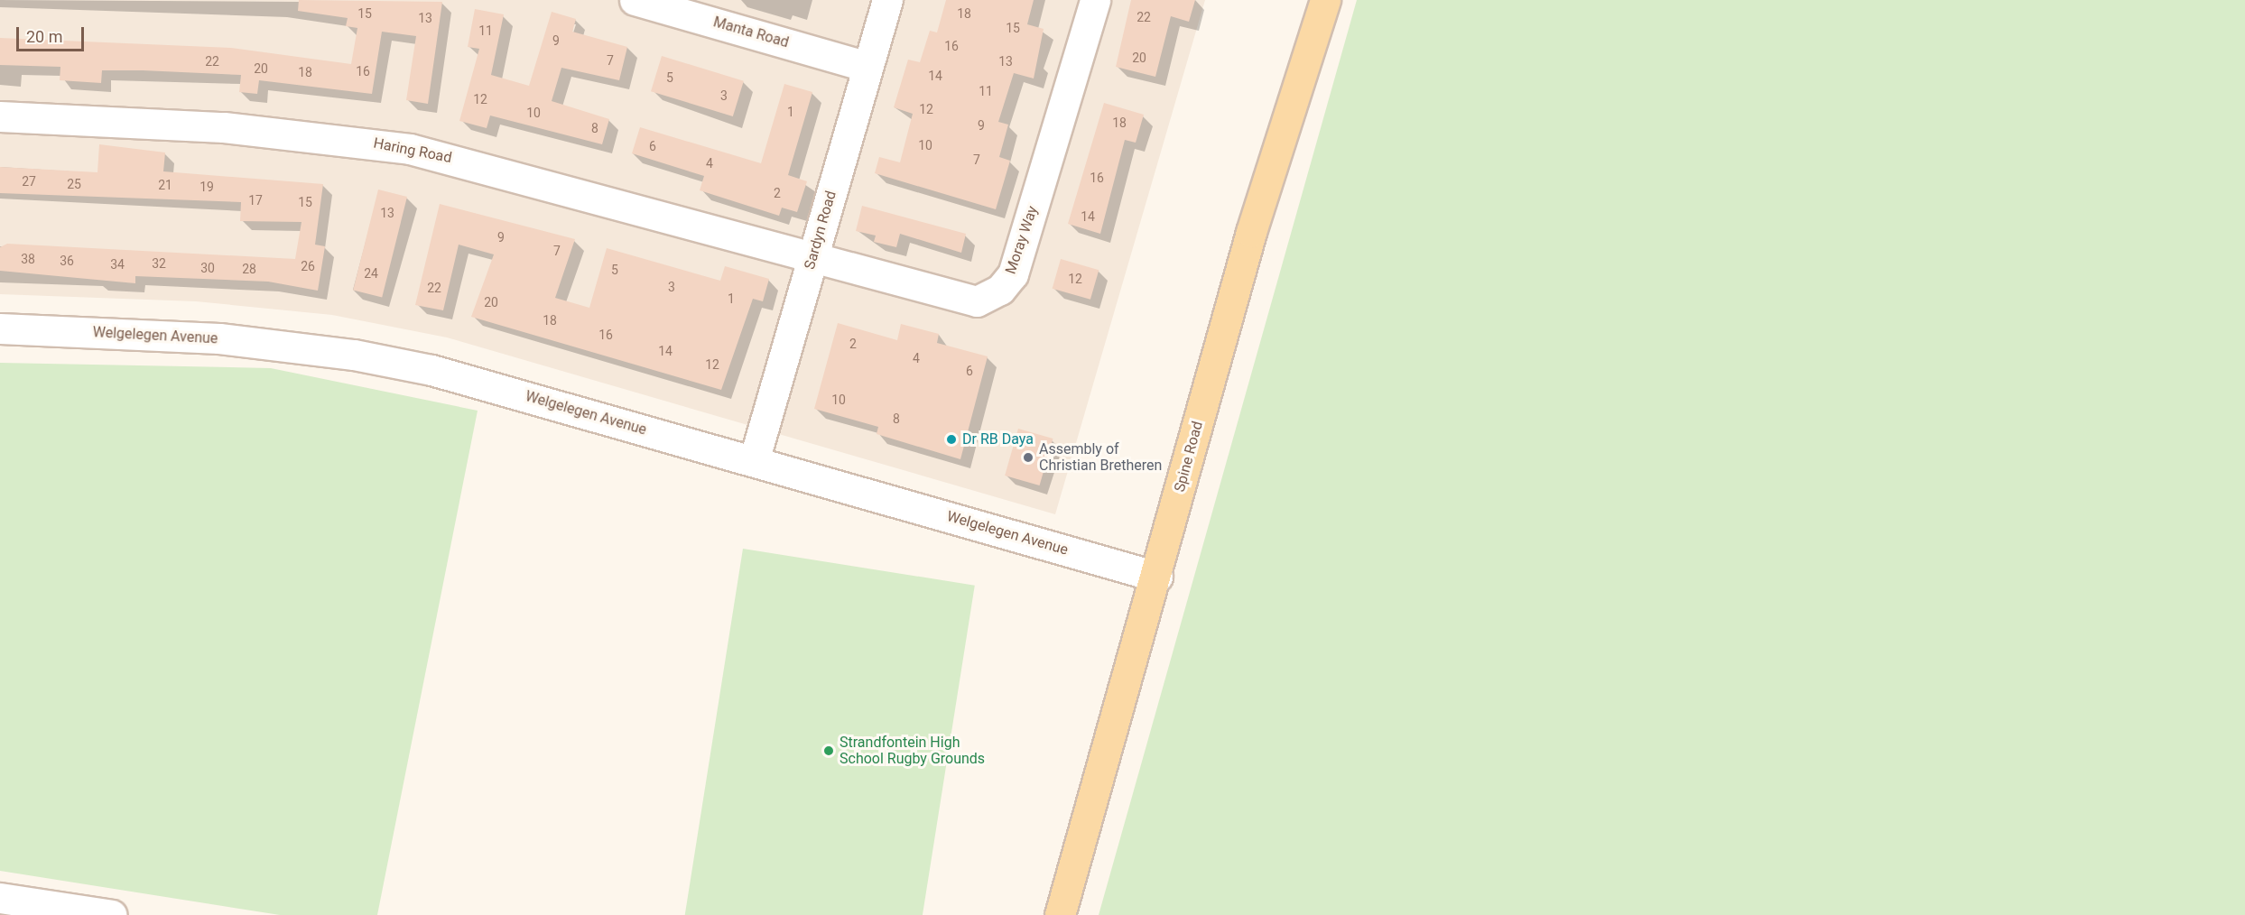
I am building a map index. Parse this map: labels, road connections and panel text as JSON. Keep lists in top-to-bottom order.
{
  "streets": {
    "main road": ["Spine Road"],
    "street": [
      "Manta Road",
      "Haring Road",
      "Sardyn Road",
      "Moray Way",
      "Welgelegen Avenue"
    ]
  },
  "crossings": [
    ["Manta Road", "Sardyn Road"],
    ["Haring Road", "Sardyn Road"],
    ["Haring Road", "Moray Way"],
    ["Sardyn Road", "Moray Way"],
    ["Sardyn Road", "Welgelegen Avenue"],
    ["Welgelegen Avenue", "Spine Road"]
  ],
  "places": ["Dr RB Daya", "Assembly of Christian Bretheren", "Strandfontein High School Rugby Grounds"],
  "house_numbers": [
    "15",
    "18",
    "22",
    "13",
    "15",
    "11",
    "9",
    "16",
    "20",
    "7",
    "22",
    "13",
    "20",
    "16",
    "18",
    "14",
    "5",
    "11",
    "3",
    "12",
    "12",
    "1",
    "10",
    "18",
    "9",
    "8",
    "10",
    "6",
    "7",
    "4",
    "16",
    "27",
    "25",
    "21",
    "19",
    "2",
    "17",
    "15",
    "13",
    "14",
    "9",
    "7",
    "38",
    "36",
    "32",
    "34",
    "26",
    "30",
    "28",
    "5",
    "24",
    "12",
    "3",
    "22",
    "1",
    "20",
    "18",
    "16",
    "2",
    "14",
    "4",
    "12",
    "6",
    "10",
    "8"
  ],
  "scale_bar": "20 m"
}
